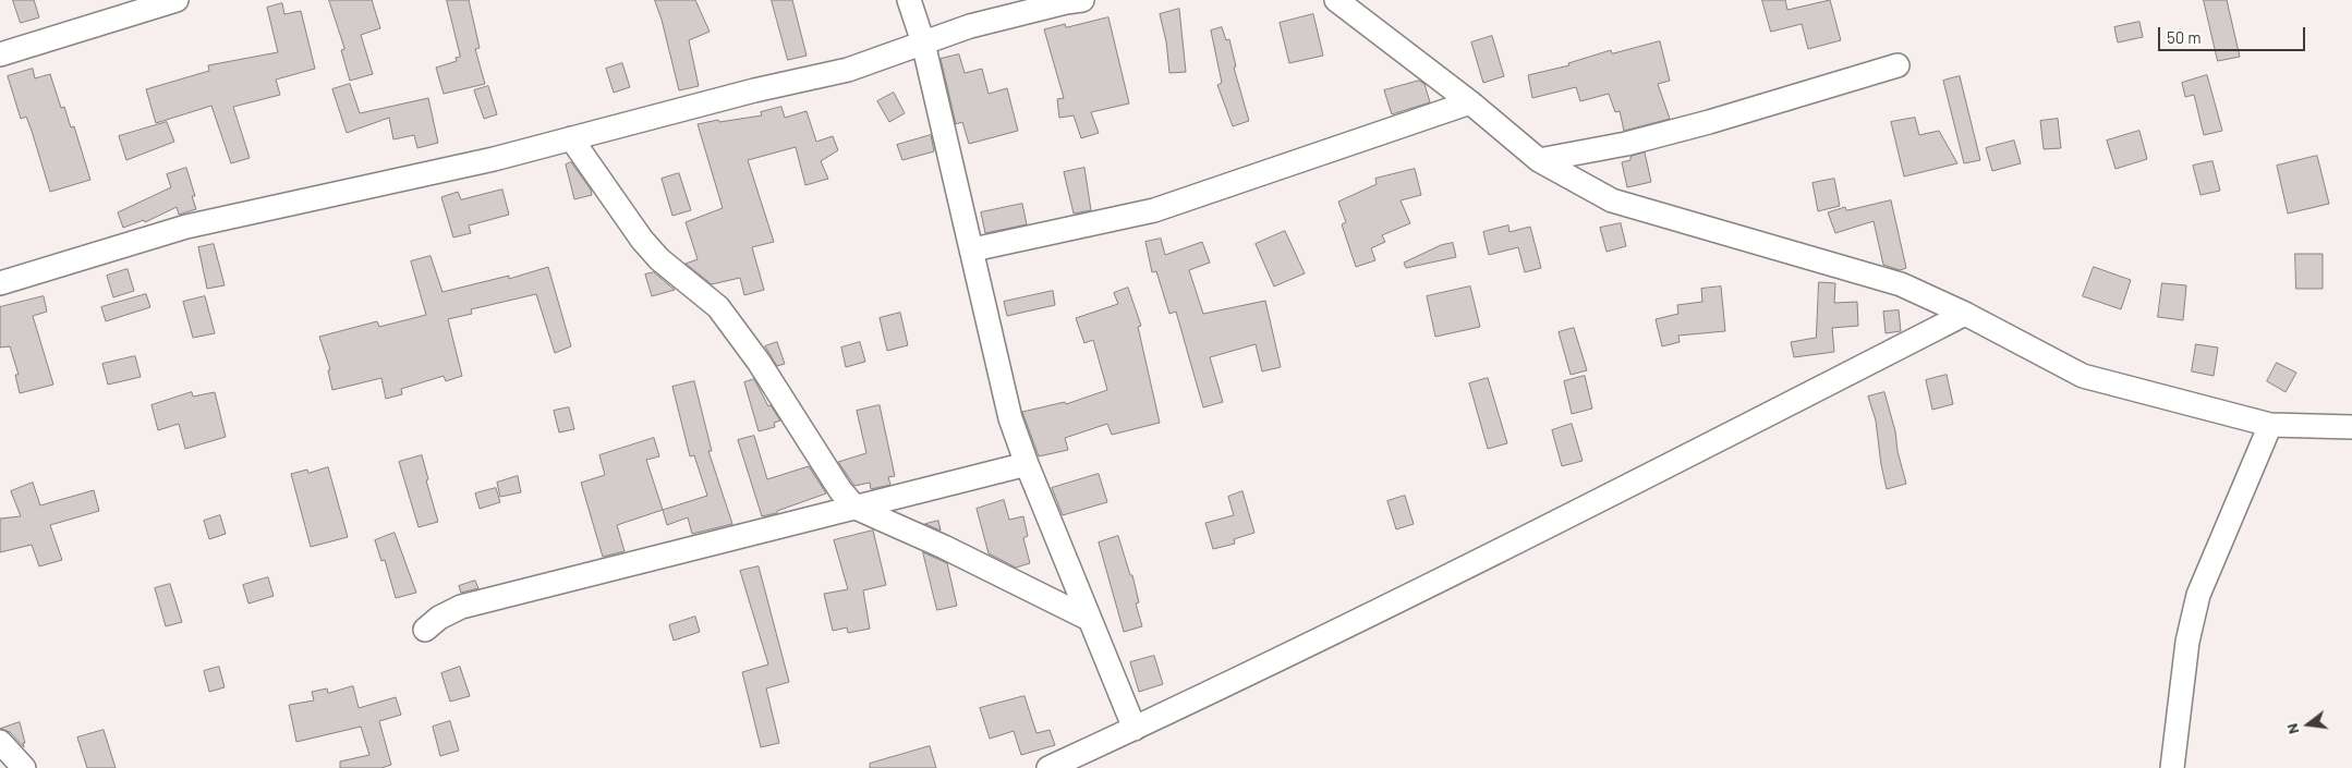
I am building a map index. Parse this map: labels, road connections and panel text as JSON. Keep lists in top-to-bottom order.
{
  "scale_bar": "50 m",
  "north": "left"
}
